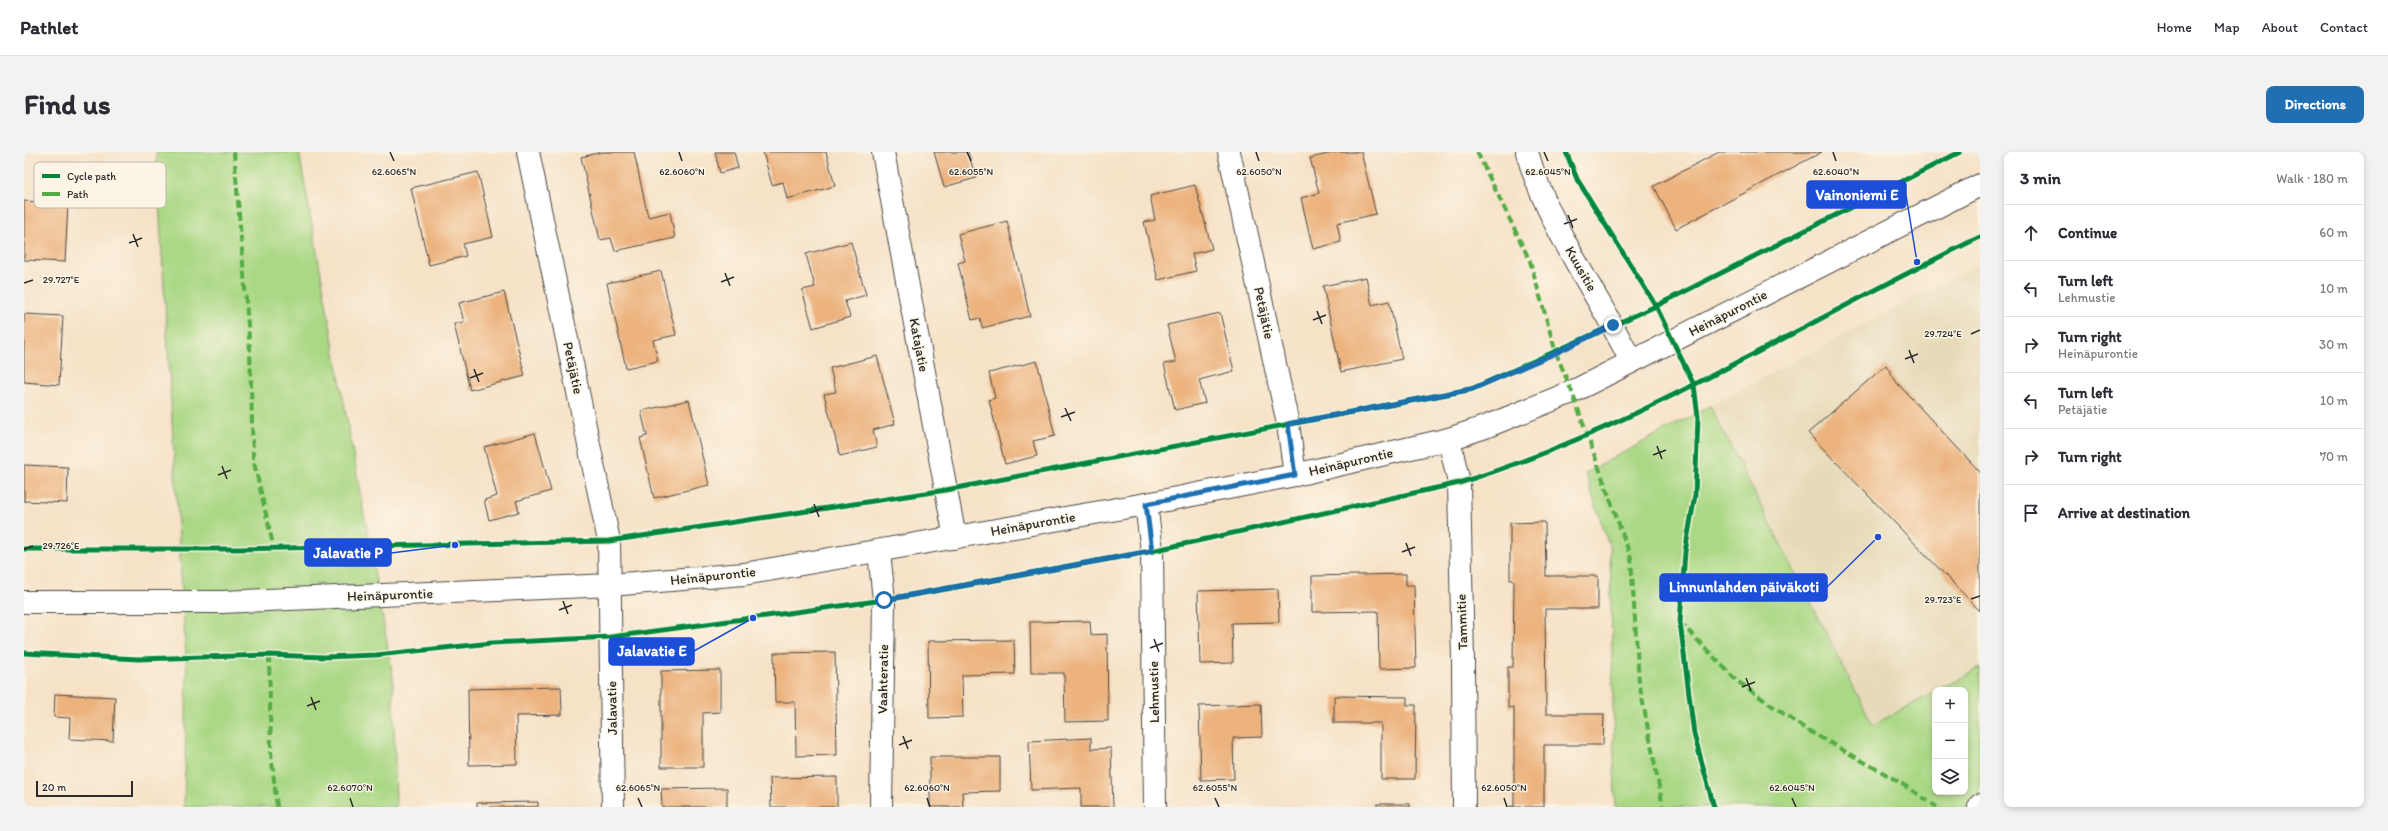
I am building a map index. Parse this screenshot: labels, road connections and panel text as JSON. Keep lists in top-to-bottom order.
{
  "streets": {
    "street": [
      "Kuusitie",
      "Petäjätie",
      "Heinäpurontie",
      "Katajatie",
      "Tammitie",
      "Vaahteratie",
      "Lehmustie",
      "Jalavatie"
    ]
  },
  "crossings": [
    ["Kuusitie", "Heinäpurontie"],
    ["Petäjätie", "Heinäpurontie"],
    ["Petäjätie", "Jalavatie"],
    ["Heinäpurontie", "Katajatie"],
    ["Heinäpurontie", "Tammitie"],
    ["Heinäpurontie", "Vaahteratie"],
    ["Heinäpurontie", "Lehmustie"],
    ["Heinäpurontie", "Jalavatie"]
  ],
  "places": [
    "Vainoniemi E",
    "Linnunlahden päiväkoti",
    "Jalavatie P",
    "Jalavatie E"
  ],
  "legend": ["Cycle path", "Path"],
  "scale_bar": "20 m",
  "page": {
    "header": "Pathlet",
    "nav": [
      "Home",
      "Map",
      "About",
      "Contact"
    ],
    "buttons": "Directions",
    "title": "Find us",
    "heading": ["3 min", "Walk · 180 m"],
    "list": [
      ["Continue", "60 m"],
      ["Turn left", "Lehmustie", "10 m"],
      ["Turn right", "Heinäpurontie", "30 m"],
      ["Turn left", "Petäjätie", "10 m"],
      ["Turn right", "70 m"],
      "Arrive at destination"
    ],
    "map_buttons": ["+", "−"],
    "scale": "20 m"
  },
  "coordinates": [
    "62.6065°N",
    "62.6060°N",
    "62.6055°N",
    "62.6050°N",
    "62.6040°N",
    "62.6045°N",
    "29.727°E",
    "29.724°E",
    "29.726°E",
    "29.723°E",
    "62.6070°N"
  ]
}
